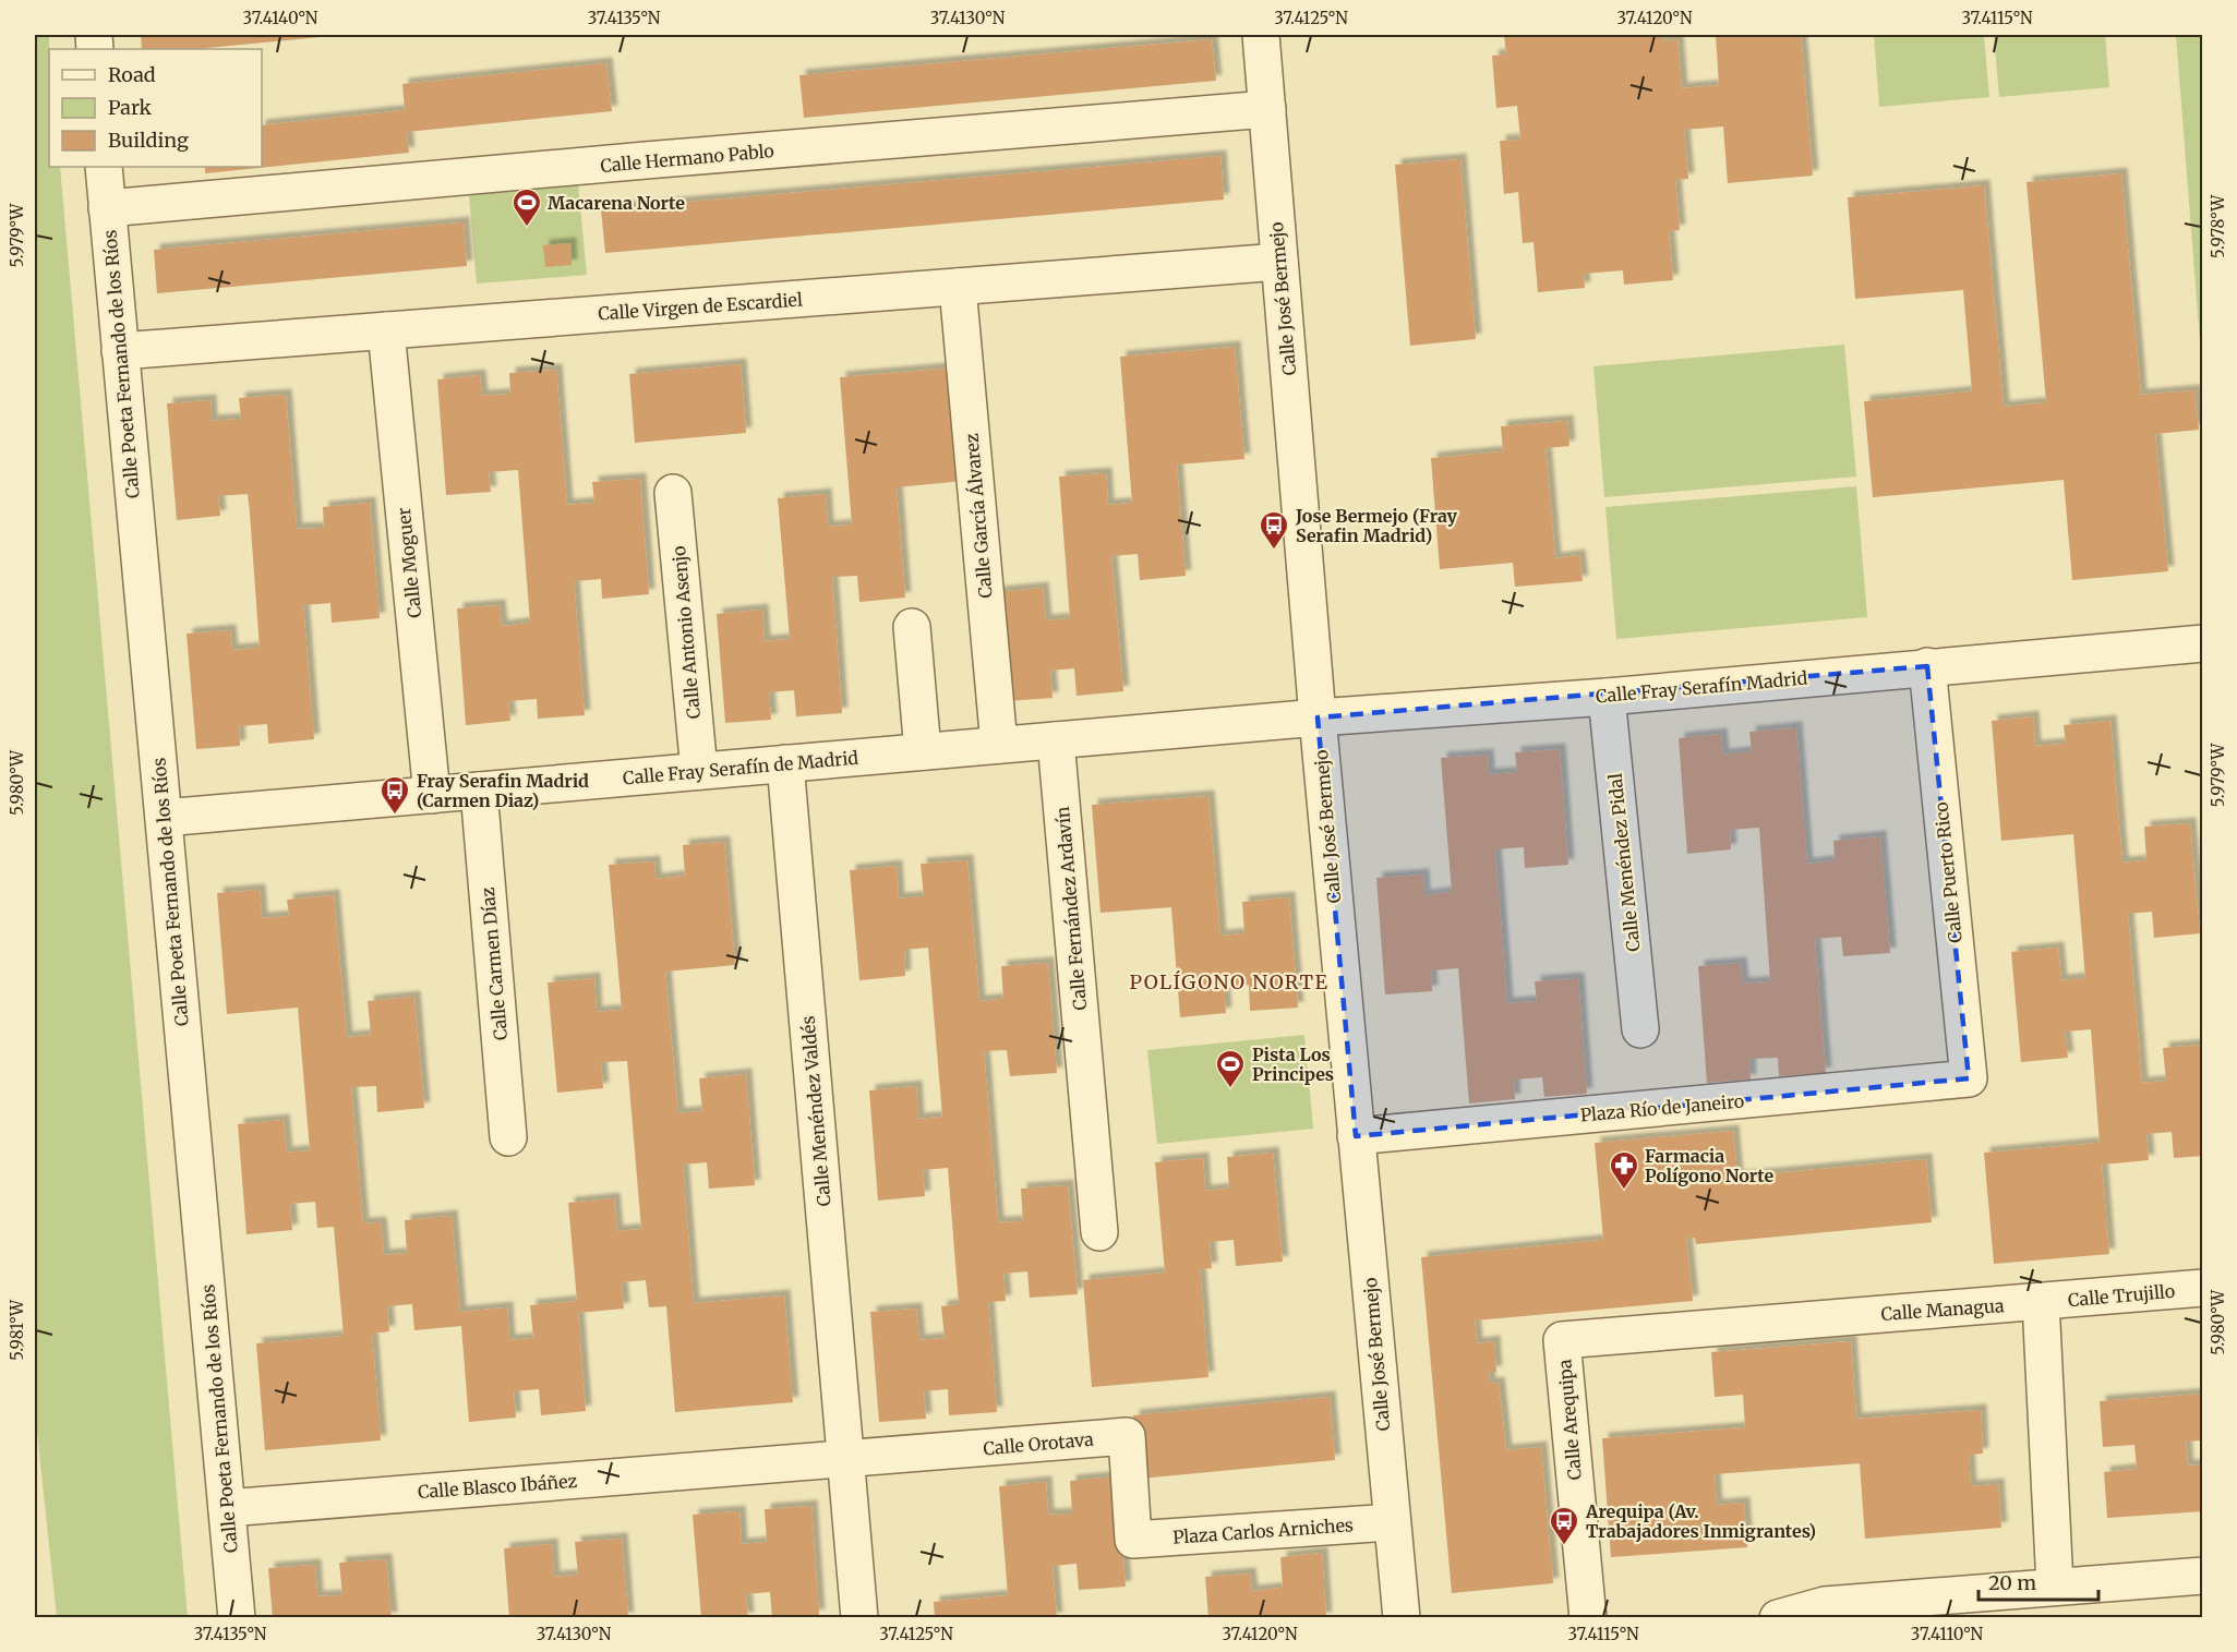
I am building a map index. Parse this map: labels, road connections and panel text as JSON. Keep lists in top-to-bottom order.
{
  "streets": {
    "street": [
      "Calle Hermano Pablo",
      "Calle José Bermejo",
      "Calle Virgen de Escardiel",
      "Calle Poeta Fernando de los Ríos",
      "Calle García Álvarez",
      "Calle Moguer",
      "Calle Antonio Asenjo",
      "Calle Fray Serafín Madrid",
      "Calle Fray Serafín de Madrid",
      "Calle Menéndez Pidal",
      "Calle Puerto Rico",
      "Calle Fernández Ardavín",
      "Calle Carmen Díaz",
      "Plaza Río de Janeiro",
      "Calle Menéndez Valdés",
      "Calle Trujillo",
      "Calle Managua",
      "Calle Arequipa",
      "Calle Orotava",
      "Calle Blasco Ibáñez",
      "Plaza Carlos Arniches"
    ]
  },
  "crossings": [
    ["Calle Hermano Pablo", "Calle José Bermejo"],
    ["Calle Hermano Pablo", "Calle Poeta Fernando de los Ríos"],
    ["Calle José Bermejo", "Calle Virgen de Escardiel"],
    ["Calle José Bermejo", "Calle Fray Serafín Madrid"],
    ["Calle José Bermejo", "Calle Fray Serafín de Madrid"],
    ["Calle José Bermejo", "Plaza Río de Janeiro"],
    ["Calle José Bermejo", "Plaza Carlos Arniches"],
    ["Calle Virgen de Escardiel", "Calle Poeta Fernando de los Ríos"],
    ["Calle Virgen de Escardiel", "Calle García Álvarez"],
    ["Calle Virgen de Escardiel", "Calle Moguer"],
    ["Calle Poeta Fernando de los Ríos", "Calle Fray Serafín de Madrid"],
    ["Calle Poeta Fernando de los Ríos", "Calle Blasco Ibáñez"],
    ["Calle García Álvarez", "Calle Fray Serafín de Madrid"],
    ["Calle Moguer", "Calle Fray Serafín de Madrid"],
    ["Calle Antonio Asenjo", "Calle Fray Serafín de Madrid"],
    ["Calle Fray Serafín Madrid", "Calle Fray Serafín de Madrid"],
    ["Calle Fray Serafín Madrid", "Calle Menéndez Pidal"],
    ["Calle Fray Serafín Madrid", "Calle Puerto Rico"],
    ["Calle Fray Serafín de Madrid", "Calle Fernández Ardavín"],
    ["Calle Fray Serafín de Madrid", "Calle Carmen Díaz"],
    ["Calle Fray Serafín de Madrid", "Calle Menéndez Valdés"],
    ["Calle Puerto Rico", "Plaza Río de Janeiro"],
    ["Calle Menéndez Valdés", "Calle Orotava"],
    ["Calle Menéndez Valdés", "Calle Blasco Ibáñez"],
    ["Calle Trujillo", "Calle Managua"],
    ["Calle Managua", "Calle Arequipa"],
    ["Calle Orotava", "Calle Blasco Ibáñez"],
    ["Calle Orotava", "Plaza Carlos Arniches"]
  ],
  "districts": ["POLÍGONO NORTE"],
  "places": {
    "sports": ["Macarena Norte", "Pista Los Principes"],
    "bus stop": ["Jose Bermejo (Fray Serafin Madrid)", "Fray Serafin Madrid (Carmen Diaz)", "Arequipa (Av. Trabajadores Inmigrantes)"],
    "pharmacy": ["Farmacia Polígono Norte"]
  },
  "legend": ["Road", "Park", "Building"],
  "scale_bar": "20 m",
  "coordinates": [
    "37.4140°N",
    "37.4135°N",
    "37.4130°N",
    "37.4125°N",
    "37.4120°N",
    "37.4115°N",
    "5.978°W",
    "5.979°W",
    "5.980°W",
    "5.981°W",
    "37.4110°N"
  ]
}
